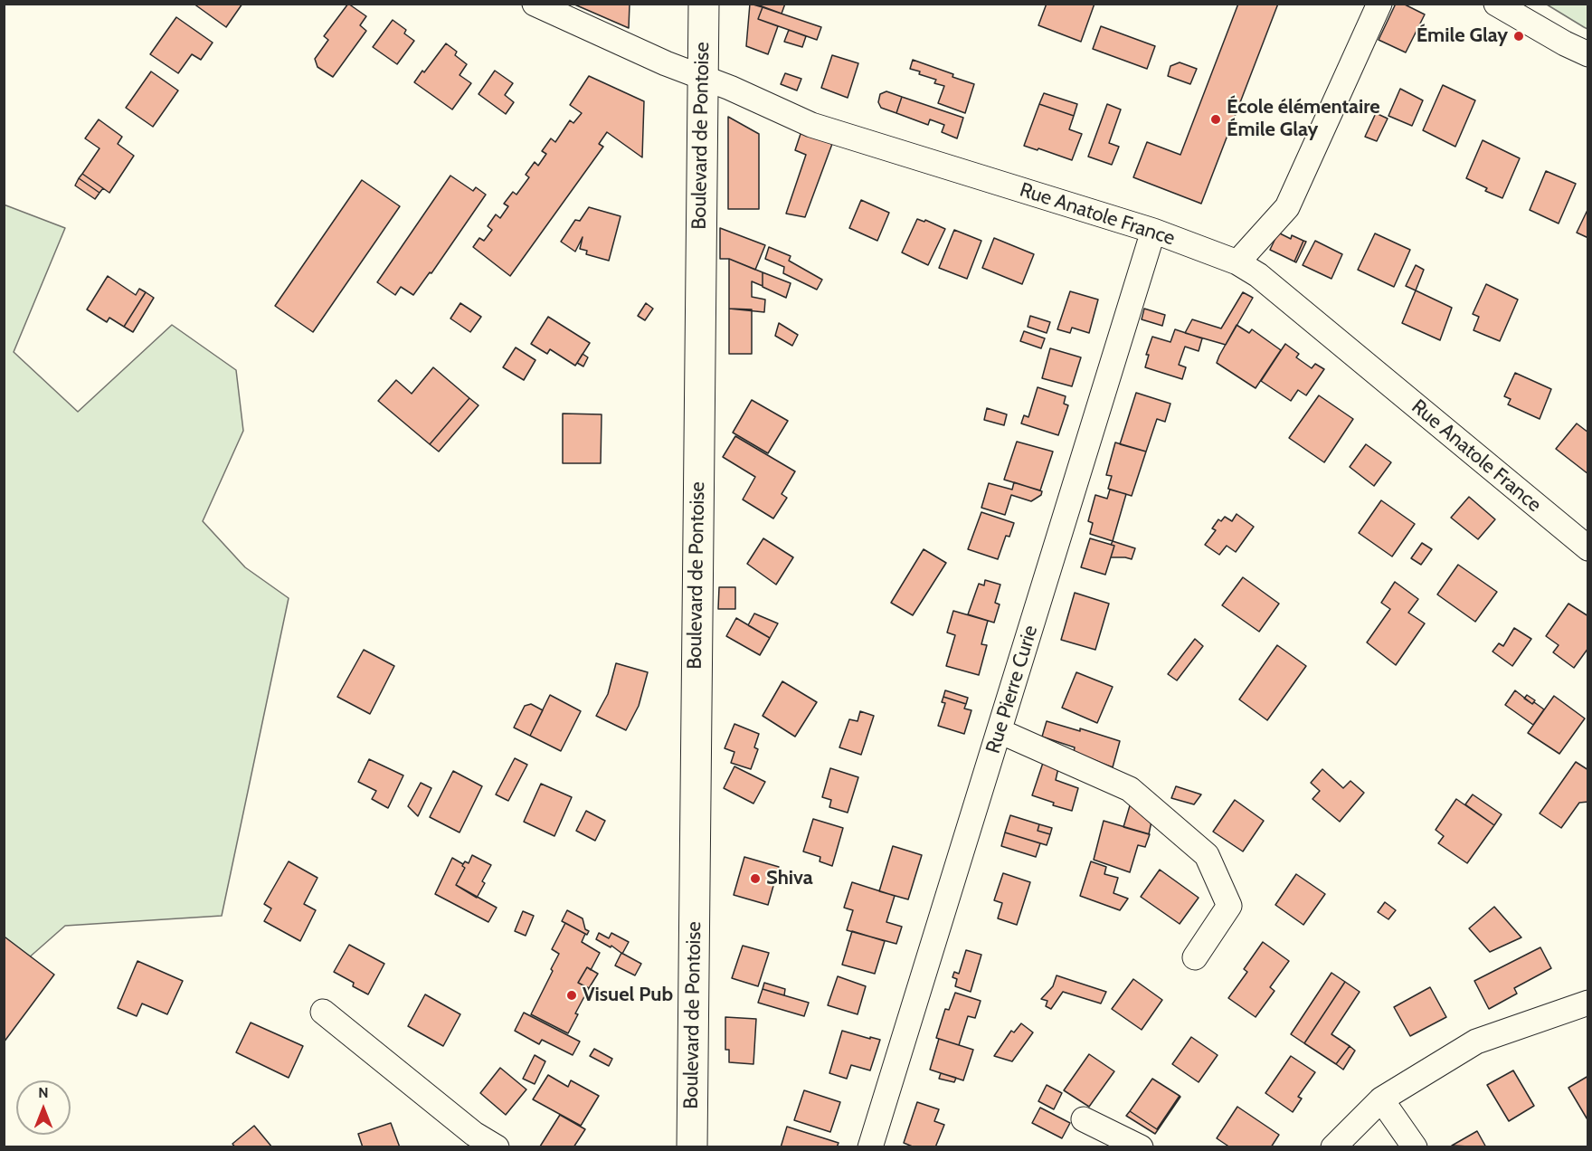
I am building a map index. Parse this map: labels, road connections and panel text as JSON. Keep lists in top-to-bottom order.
{
  "streets": {
    "main road": ["Boulevard de Pontoise"],
    "street": ["Rue Anatole France", "Rue Pierre Curie"]
  },
  "crossings": [
    ["Boulevard de Pontoise", "Rue Anatole France"],
    ["Rue Anatole France", "Rue Pierre Curie"]
  ],
  "places": [
    "Émile Glay",
    "École élémentaire Émile Glay",
    "Shiva",
    "Visuel Pub"
  ],
  "north": "top"
}
